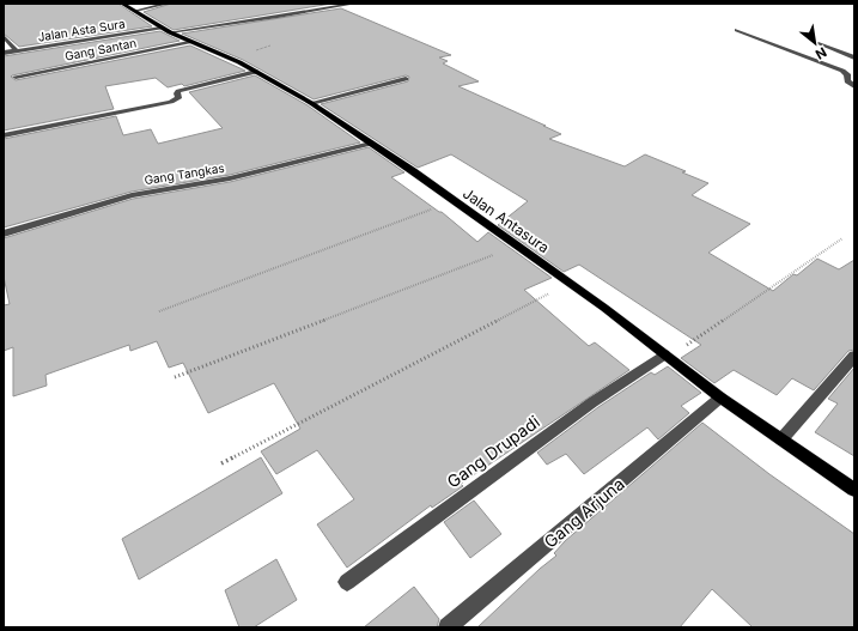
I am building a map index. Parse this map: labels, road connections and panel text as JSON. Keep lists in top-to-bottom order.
{
  "streets": {
    "main road": ["Jalan Antasura"],
    "street": [
      "Jalan Asta Sura",
      "Gang Santan",
      "Gang Tangkas",
      "Gang Drupadi",
      "Gang Arjuna"
    ]
  },
  "crossings": [
    ["Jalan Asta Sura", "Jalan Antasura"],
    ["Gang Santan", "Jalan Antasura"],
    ["Gang Tangkas", "Jalan Antasura"],
    ["Jalan Antasura", "Gang Drupadi"],
    ["Jalan Antasura", "Gang Arjuna"]
  ],
  "north": "bottom right"
}
